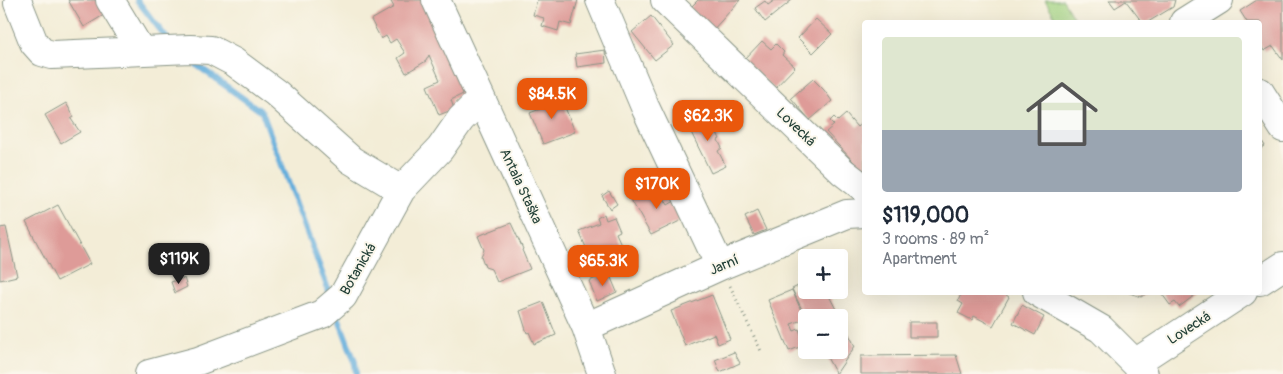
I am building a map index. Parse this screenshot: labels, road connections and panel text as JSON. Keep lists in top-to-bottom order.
{
  "streets": {
    "street": [
      "Lovecká",
      "Antala Staška",
      "Jarní",
      "Botanická"
    ]
  },
  "crossings": [
    ["Antala Staška", "Jarní"],
    ["Antala Staška", "Botanická"]
  ],
  "page": {
    "list": [
      {
        "name": "$119,000",
        "note": "3 rooms · 89 m² · Apartment"
      }
    ],
    "price": [
      "$84.5K",
      "$62.3K",
      "$170K",
      "$119K",
      "$65.3K"
    ],
    "map_buttons": ["+", "−"]
  }
}
